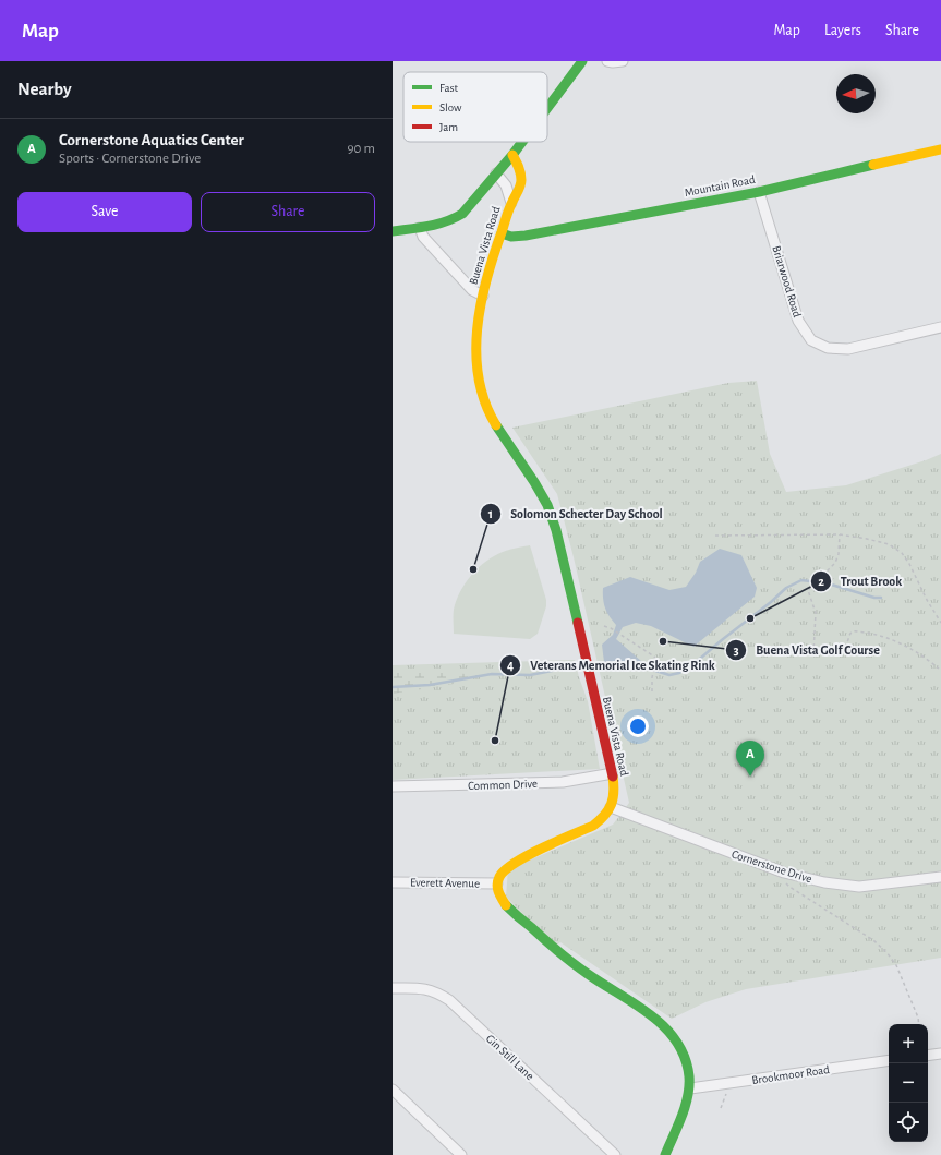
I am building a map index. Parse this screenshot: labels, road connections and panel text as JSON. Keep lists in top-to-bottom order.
{
  "streets": {
    "street": [
      "Mountain Road",
      "Buena Vista Road",
      "Briarwood Road",
      "Common Drive",
      "Cornerstone Drive",
      "Everett Avenue",
      "Gin Still Lane",
      "Brookmoor Road"
    ]
  },
  "crossings": [
    ["Mountain Road", "Buena Vista Road"],
    ["Mountain Road", "Briarwood Road"],
    ["Buena Vista Road", "Common Drive"],
    ["Buena Vista Road", "Cornerstone Drive"]
  ],
  "places": [
    "Solomon Schecter Day School",
    "Trout Brook",
    "Buena Vista Golf Course",
    "Veterans Memorial Ice Skating Rink"
  ],
  "legend": ["Fast", "Slow", "Jam"],
  "north": "left",
  "page": {
    "header": "Map",
    "nav": ["Map", "Layers", "Share"],
    "heading": "Nearby",
    "list": [
      {
        "mark": "A",
        "name": "Cornerstone Aquatics Center",
        "note": "Sports · Cornerstone Drive",
        "value": "90 m"
      }
    ],
    "buttons": ["Save", "Share"],
    "pins": "A",
    "map_buttons": ["+", "−"]
  }
}
